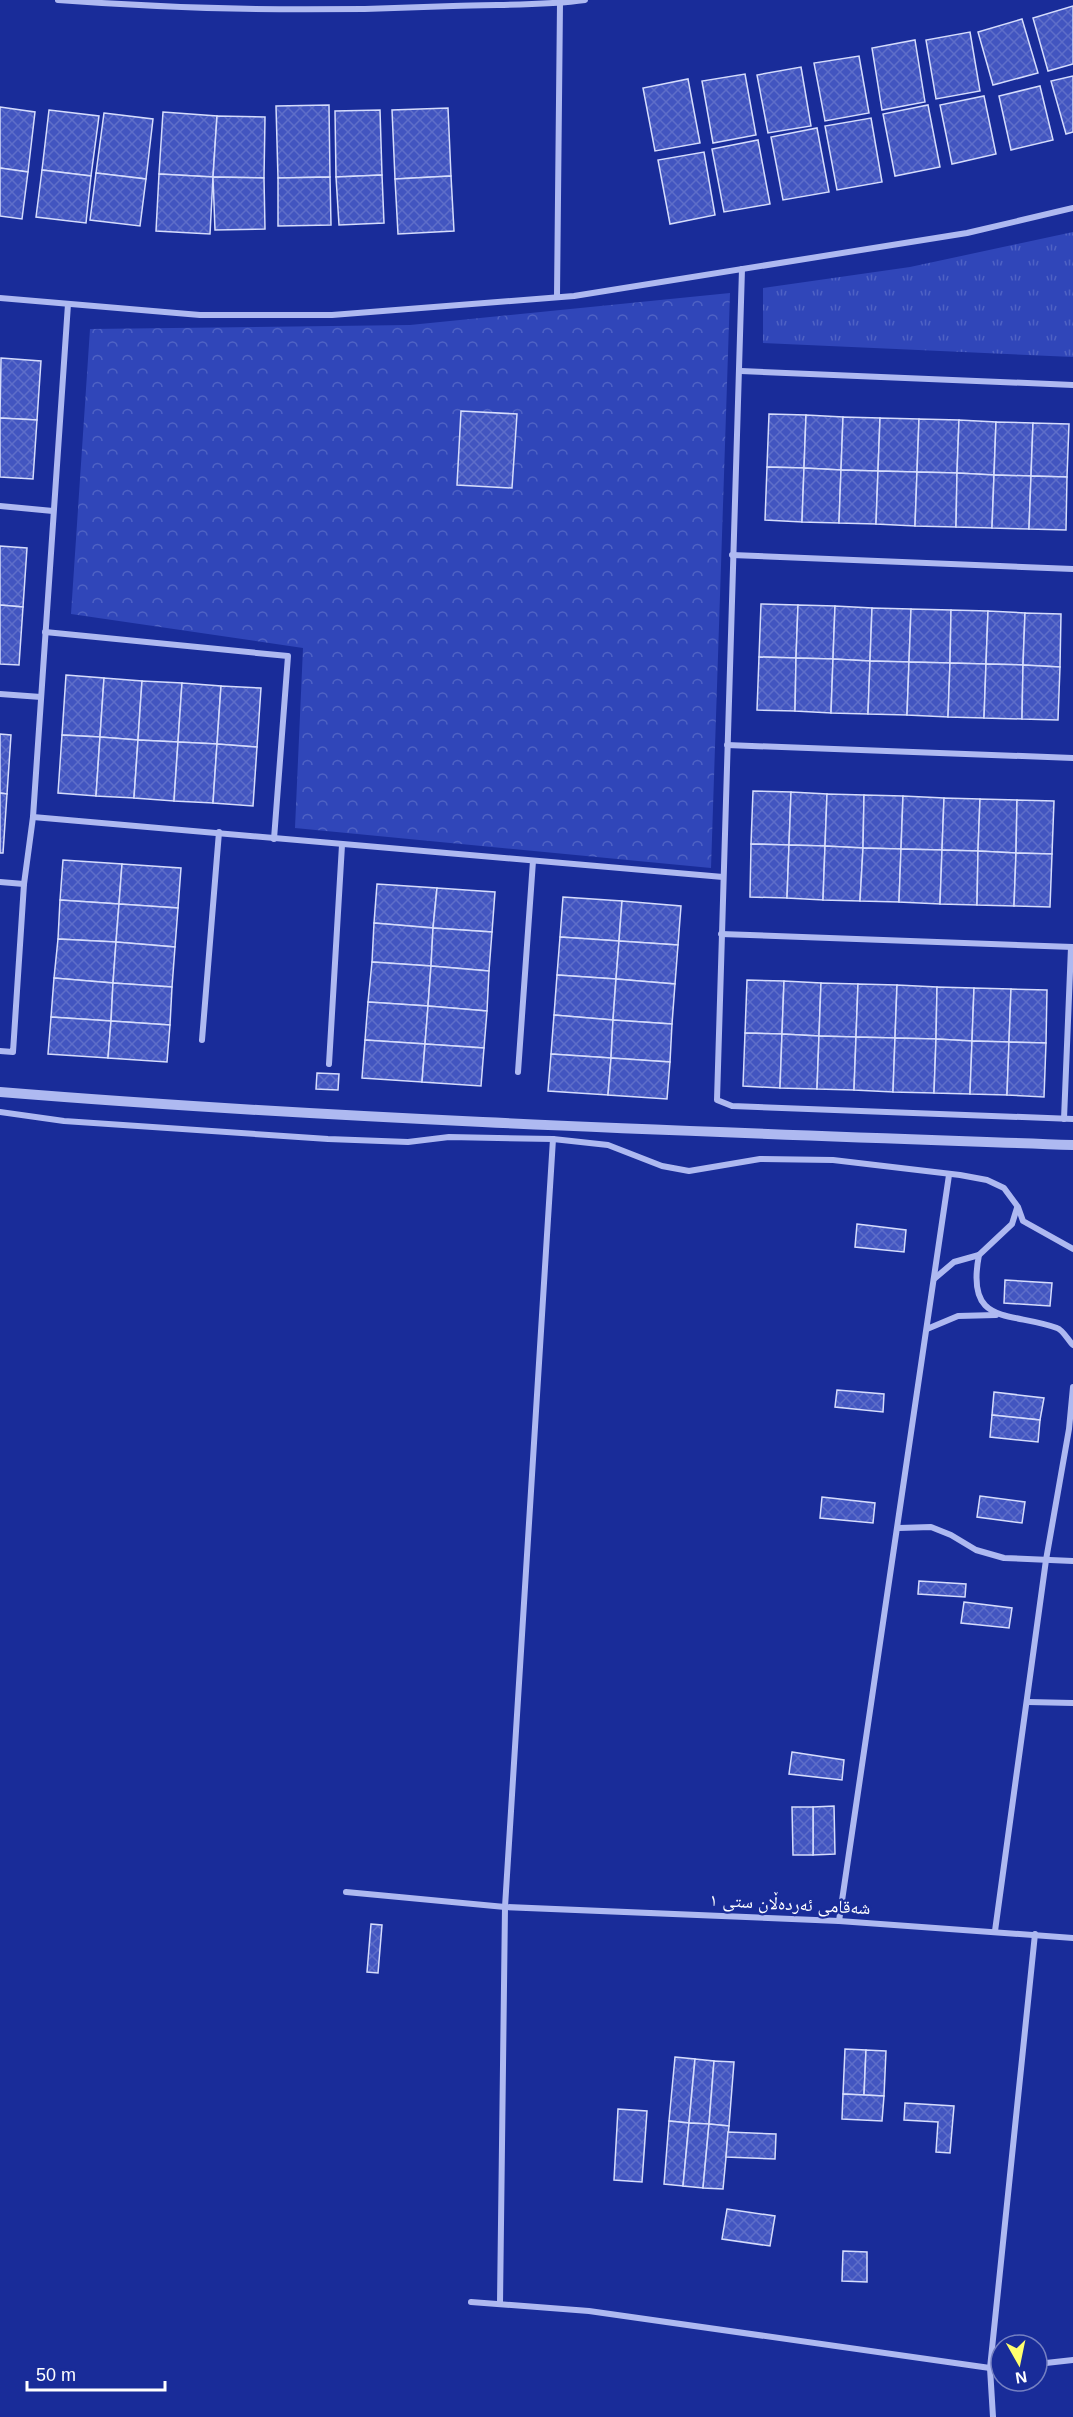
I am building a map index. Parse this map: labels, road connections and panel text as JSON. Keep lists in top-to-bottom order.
{
  "streets": {
    "street": ["شەقامی ئەردەڵان ستی ١"]
  },
  "scale_bar": "50 m",
  "north": "bottom"
}
